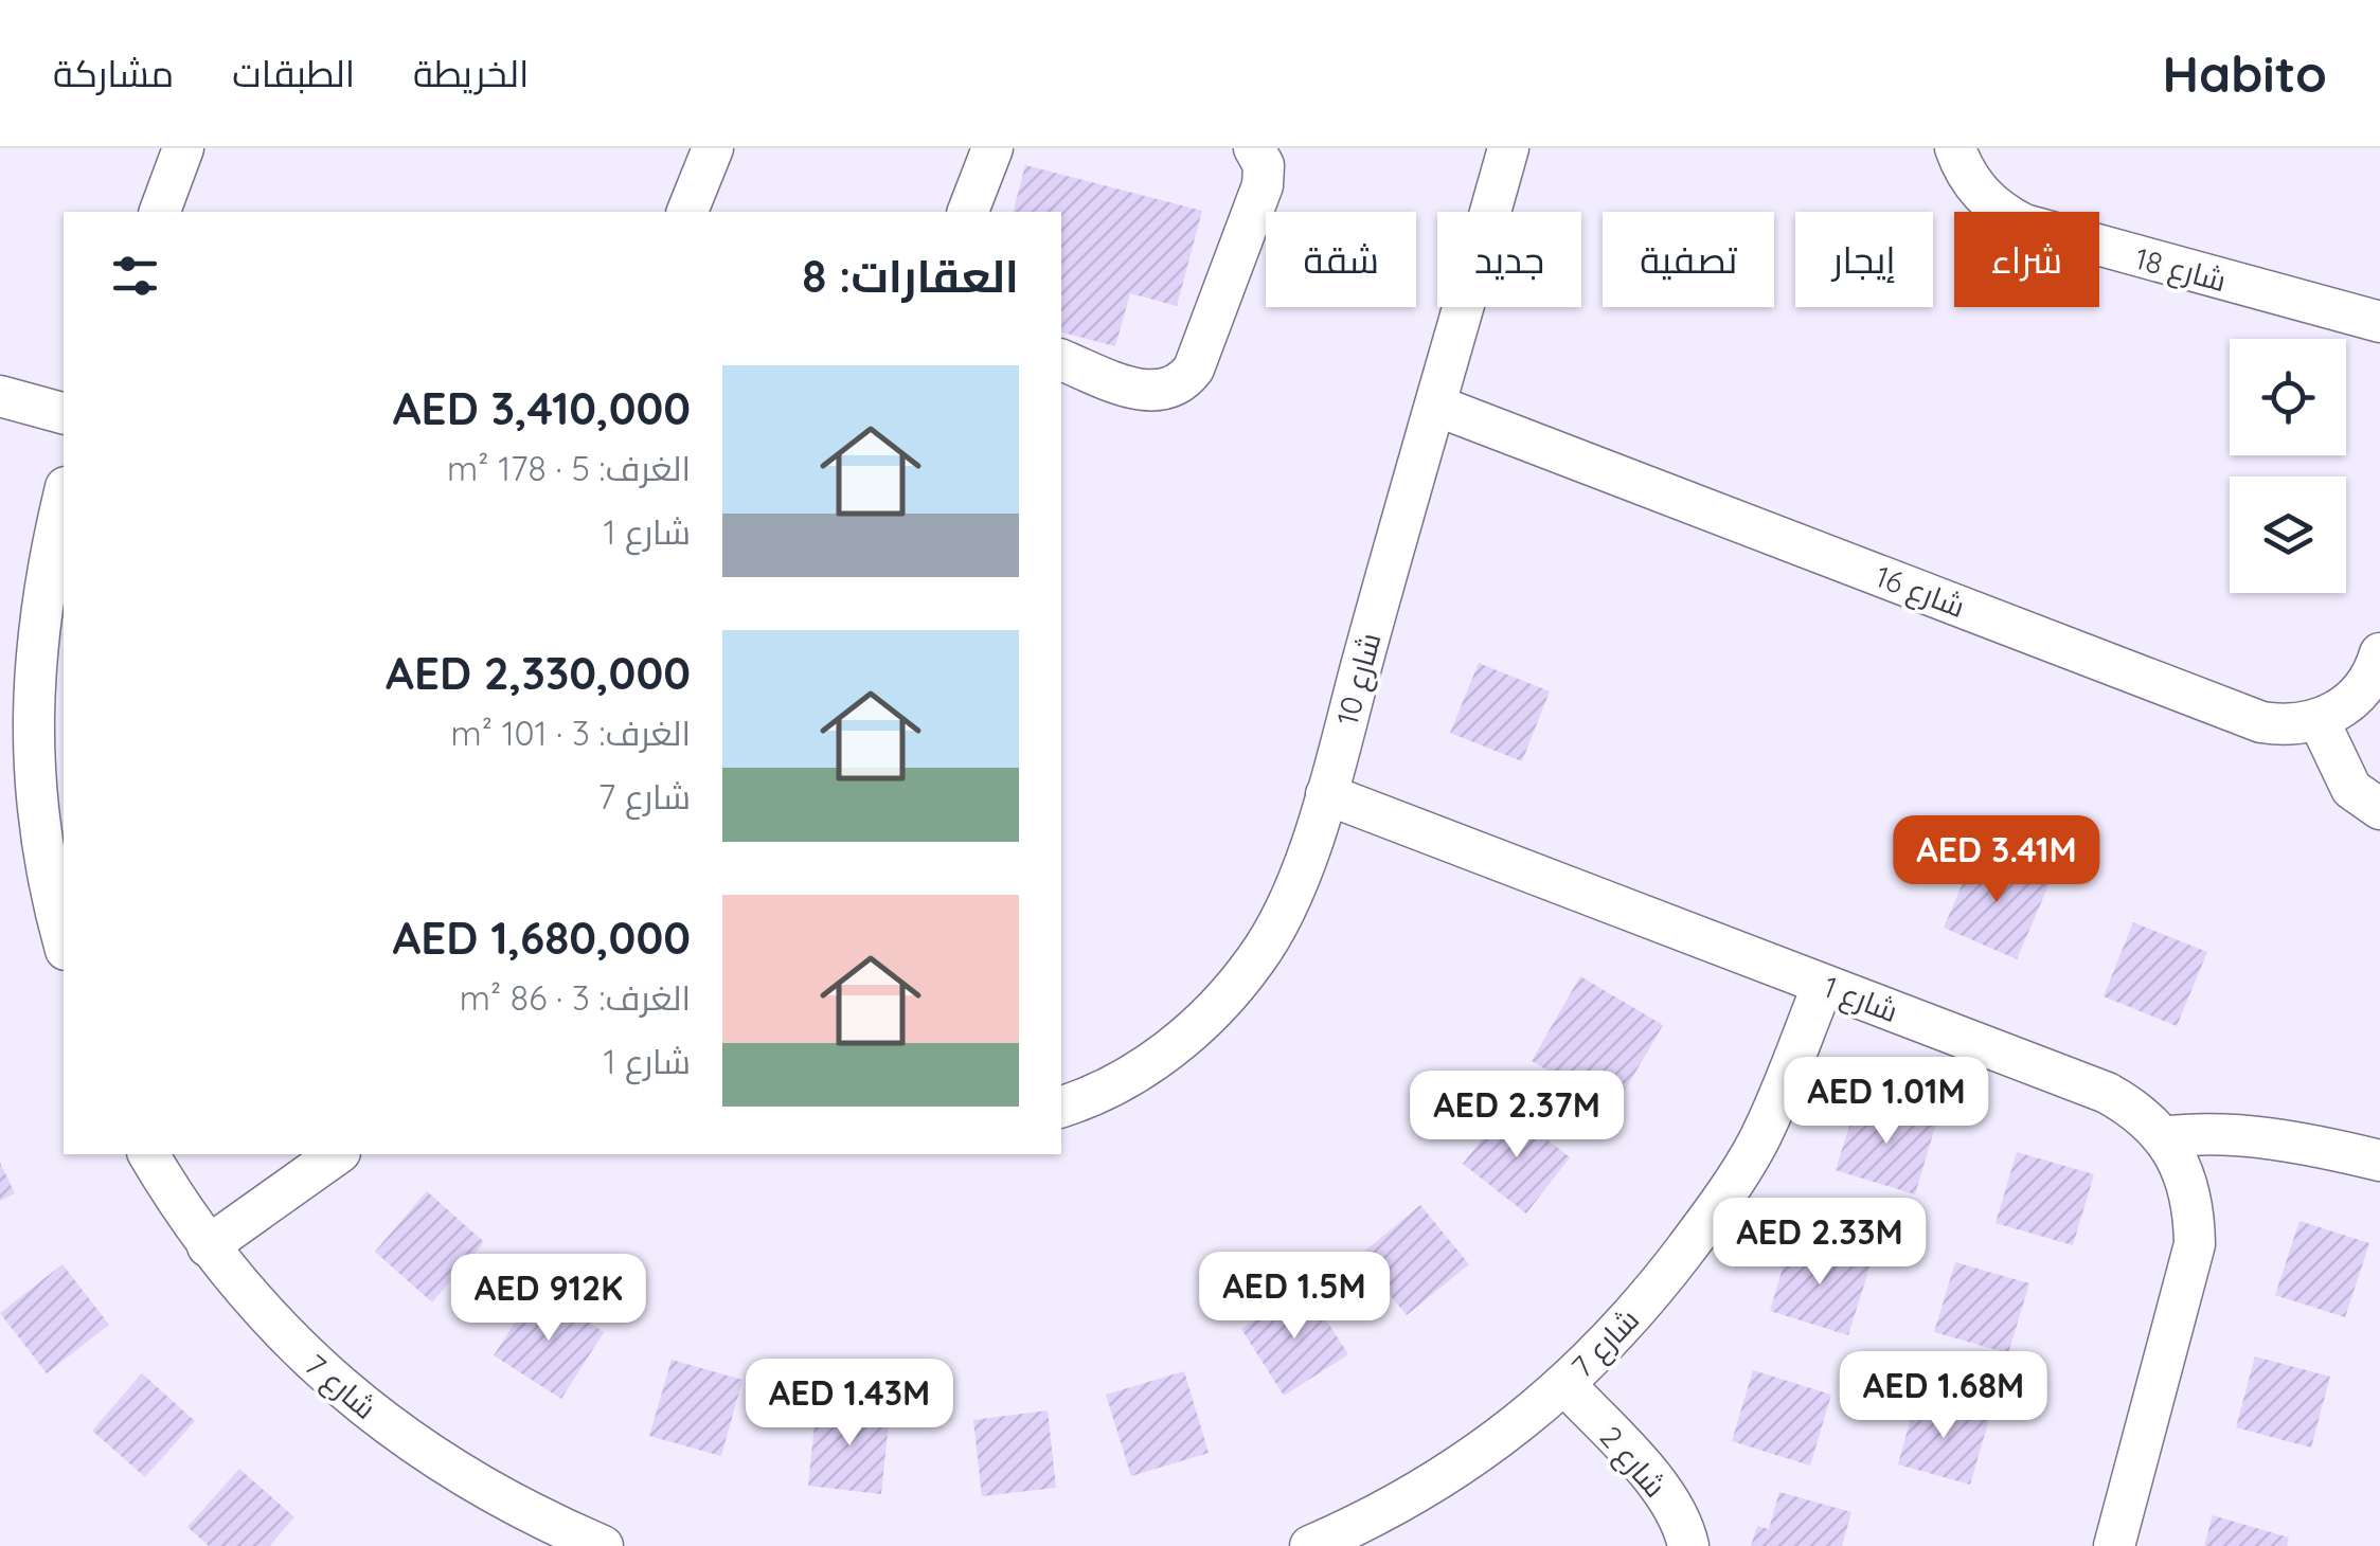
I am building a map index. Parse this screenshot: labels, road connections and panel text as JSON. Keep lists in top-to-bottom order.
{
  "streets": {
    "street": [
      "شارع 18",
      "شارع 16",
      "شارع 10",
      "شارع 1",
      "شارع 7",
      "شارع 2"
    ]
  },
  "crossings": [
    ["شارع 16", "شارع 10"],
    ["شارع 10", "شارع 1"],
    ["شارع 1", "شارع 7"],
    ["شارع 7", "شارع 2"]
  ],
  "page": {
    "header": "Habito",
    "nav": ["الخريطة", "الطبقات", "مشاركة"],
    "chip": [
      "شراء",
      "إيجار",
      "تصفية",
      "جديد",
      "شقة"
    ],
    "heading": "العقارات: 8",
    "list": [
      {
        "name": "AED 3,410,000",
        "note": "الغرف: 5 · 178 m² · شارع 1"
      },
      {
        "name": "AED 2,330,000",
        "note": "الغرف: 3 · 101 m² · شارع 7"
      },
      {
        "name": "AED 1,680,000",
        "note": "الغرف: 3 · 86 m² · شارع 1"
      }
    ],
    "price": [
      "AED 3.41M",
      "AED 1.01M",
      "AED 2.37M",
      "AED 2.33M",
      "AED 1.5M",
      "AED 912K",
      "AED 1.68M",
      "AED 1.43M"
    ]
  }
}
